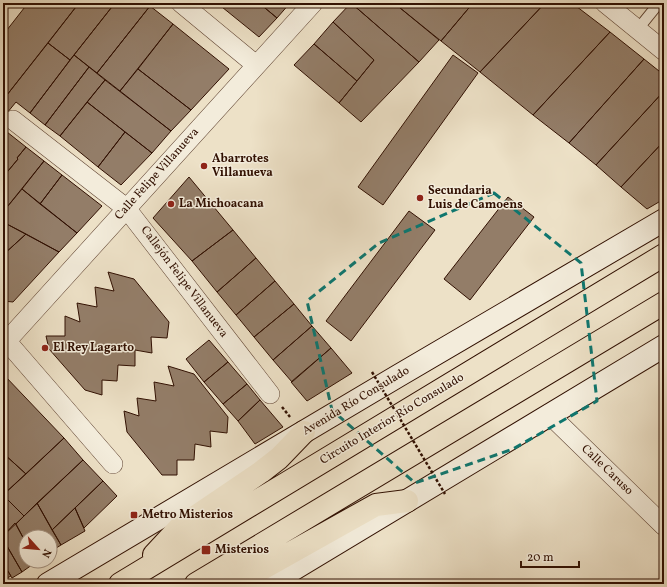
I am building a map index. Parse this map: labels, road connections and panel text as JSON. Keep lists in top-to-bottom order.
{
  "streets": {
    "highway": ["Circuito Interior Río Consulado"],
    "main road": ["Avenida Río Consulado"],
    "street": ["Calle Felipe Villanueva", "Callejón Felipe Villanueva", "Calle Caruso"]
  },
  "crossings": [
    ["Calle Felipe Villanueva", "Callejón Felipe Villanueva"]
  ],
  "places": {
    "other": [
      "Abarrotes Villanueva",
      "Secundaria Luis de Camoens",
      "La Michoacana",
      "El Rey Lagarto"
    ],
    "transit": ["Metro Misterios", "Misterios"]
  },
  "scale_bar": "20 m",
  "north": "bottom right"
}
